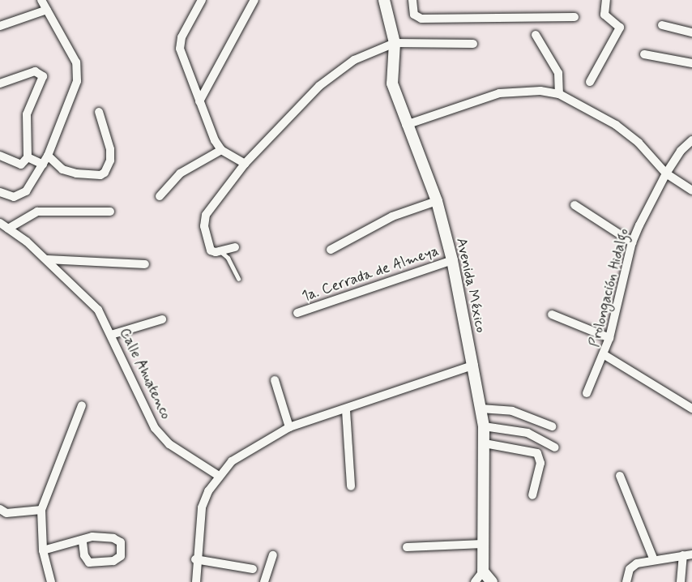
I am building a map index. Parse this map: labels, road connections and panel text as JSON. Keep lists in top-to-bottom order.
{
  "streets": {
    "main road": ["Avenida México"],
    "street": ["1a. Cerrada de Almeya", "Prolongación Hidalgo", "Calle Ahuatenco"]
  },
  "crossings": [
    ["1a. Cerrada de Almeya", "Avenida México"]
  ]
}
